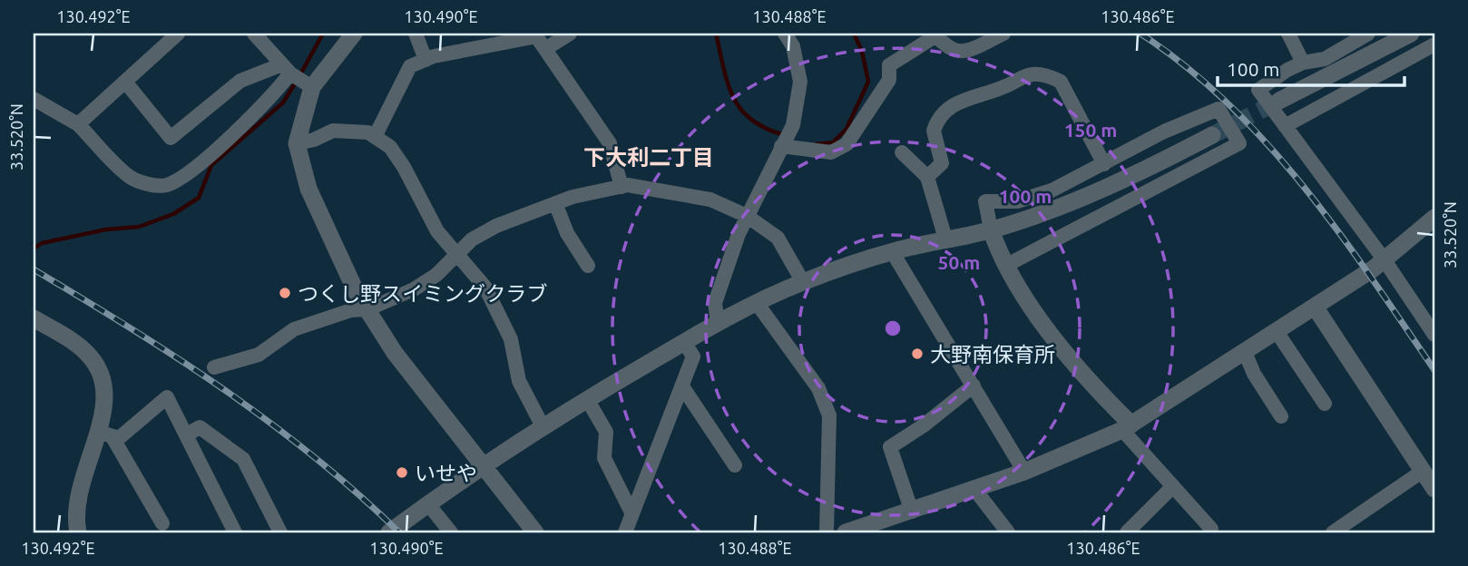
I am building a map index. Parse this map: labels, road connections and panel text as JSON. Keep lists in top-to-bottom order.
{
  "districts": ["下大利二丁目"],
  "places": ["つくし野スイミングクラブ", "大野南保育所", "いせや"],
  "scale_bar": "100 m",
  "coordinates": [
    "130.492°E",
    "130.490°E",
    "130.488°E",
    "130.486°E",
    "33.520°N"
  ],
  "rings": ["150 m", "100 m", "50 m"]
}
